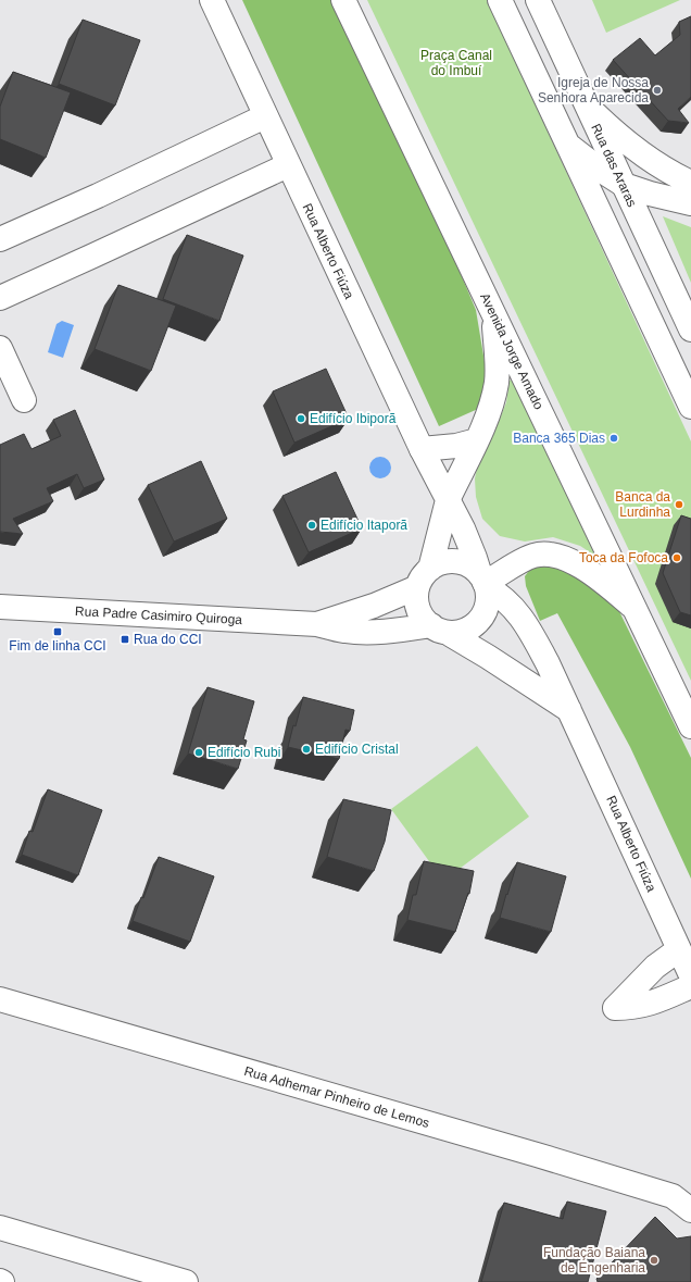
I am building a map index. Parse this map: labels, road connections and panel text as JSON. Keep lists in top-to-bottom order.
{
  "streets": {
    "street": [
      "Rua das Araras",
      "Rua Alberto Fiúza",
      "Avenida Jorge Amado",
      "Rua Padre Casimiro Quiroga",
      "Rua Adhemar Pinheiro de Lemos"
    ]
  },
  "crossings": [
    ["Rua Alberto Fiúza", "Rua Padre Casimiro Quiroga"]
  ],
  "parks": ["Praça Canal do Imbuí"],
  "places": {
    "other": [
      "Igreja de Nossa Senhora Aparecida",
      "Edifício Ibiporã",
      "Banca 365 Dias",
      "Banca da Lurdinha",
      "Edifício Itaporã",
      "Toca da Fofoca",
      "Edifício Cristal",
      "Edifício Rubi",
      "Fundação Baiana de Engenharia"
    ],
    "transit": ["Fim de linha CCI", "Rua do CCI"]
  }
}
